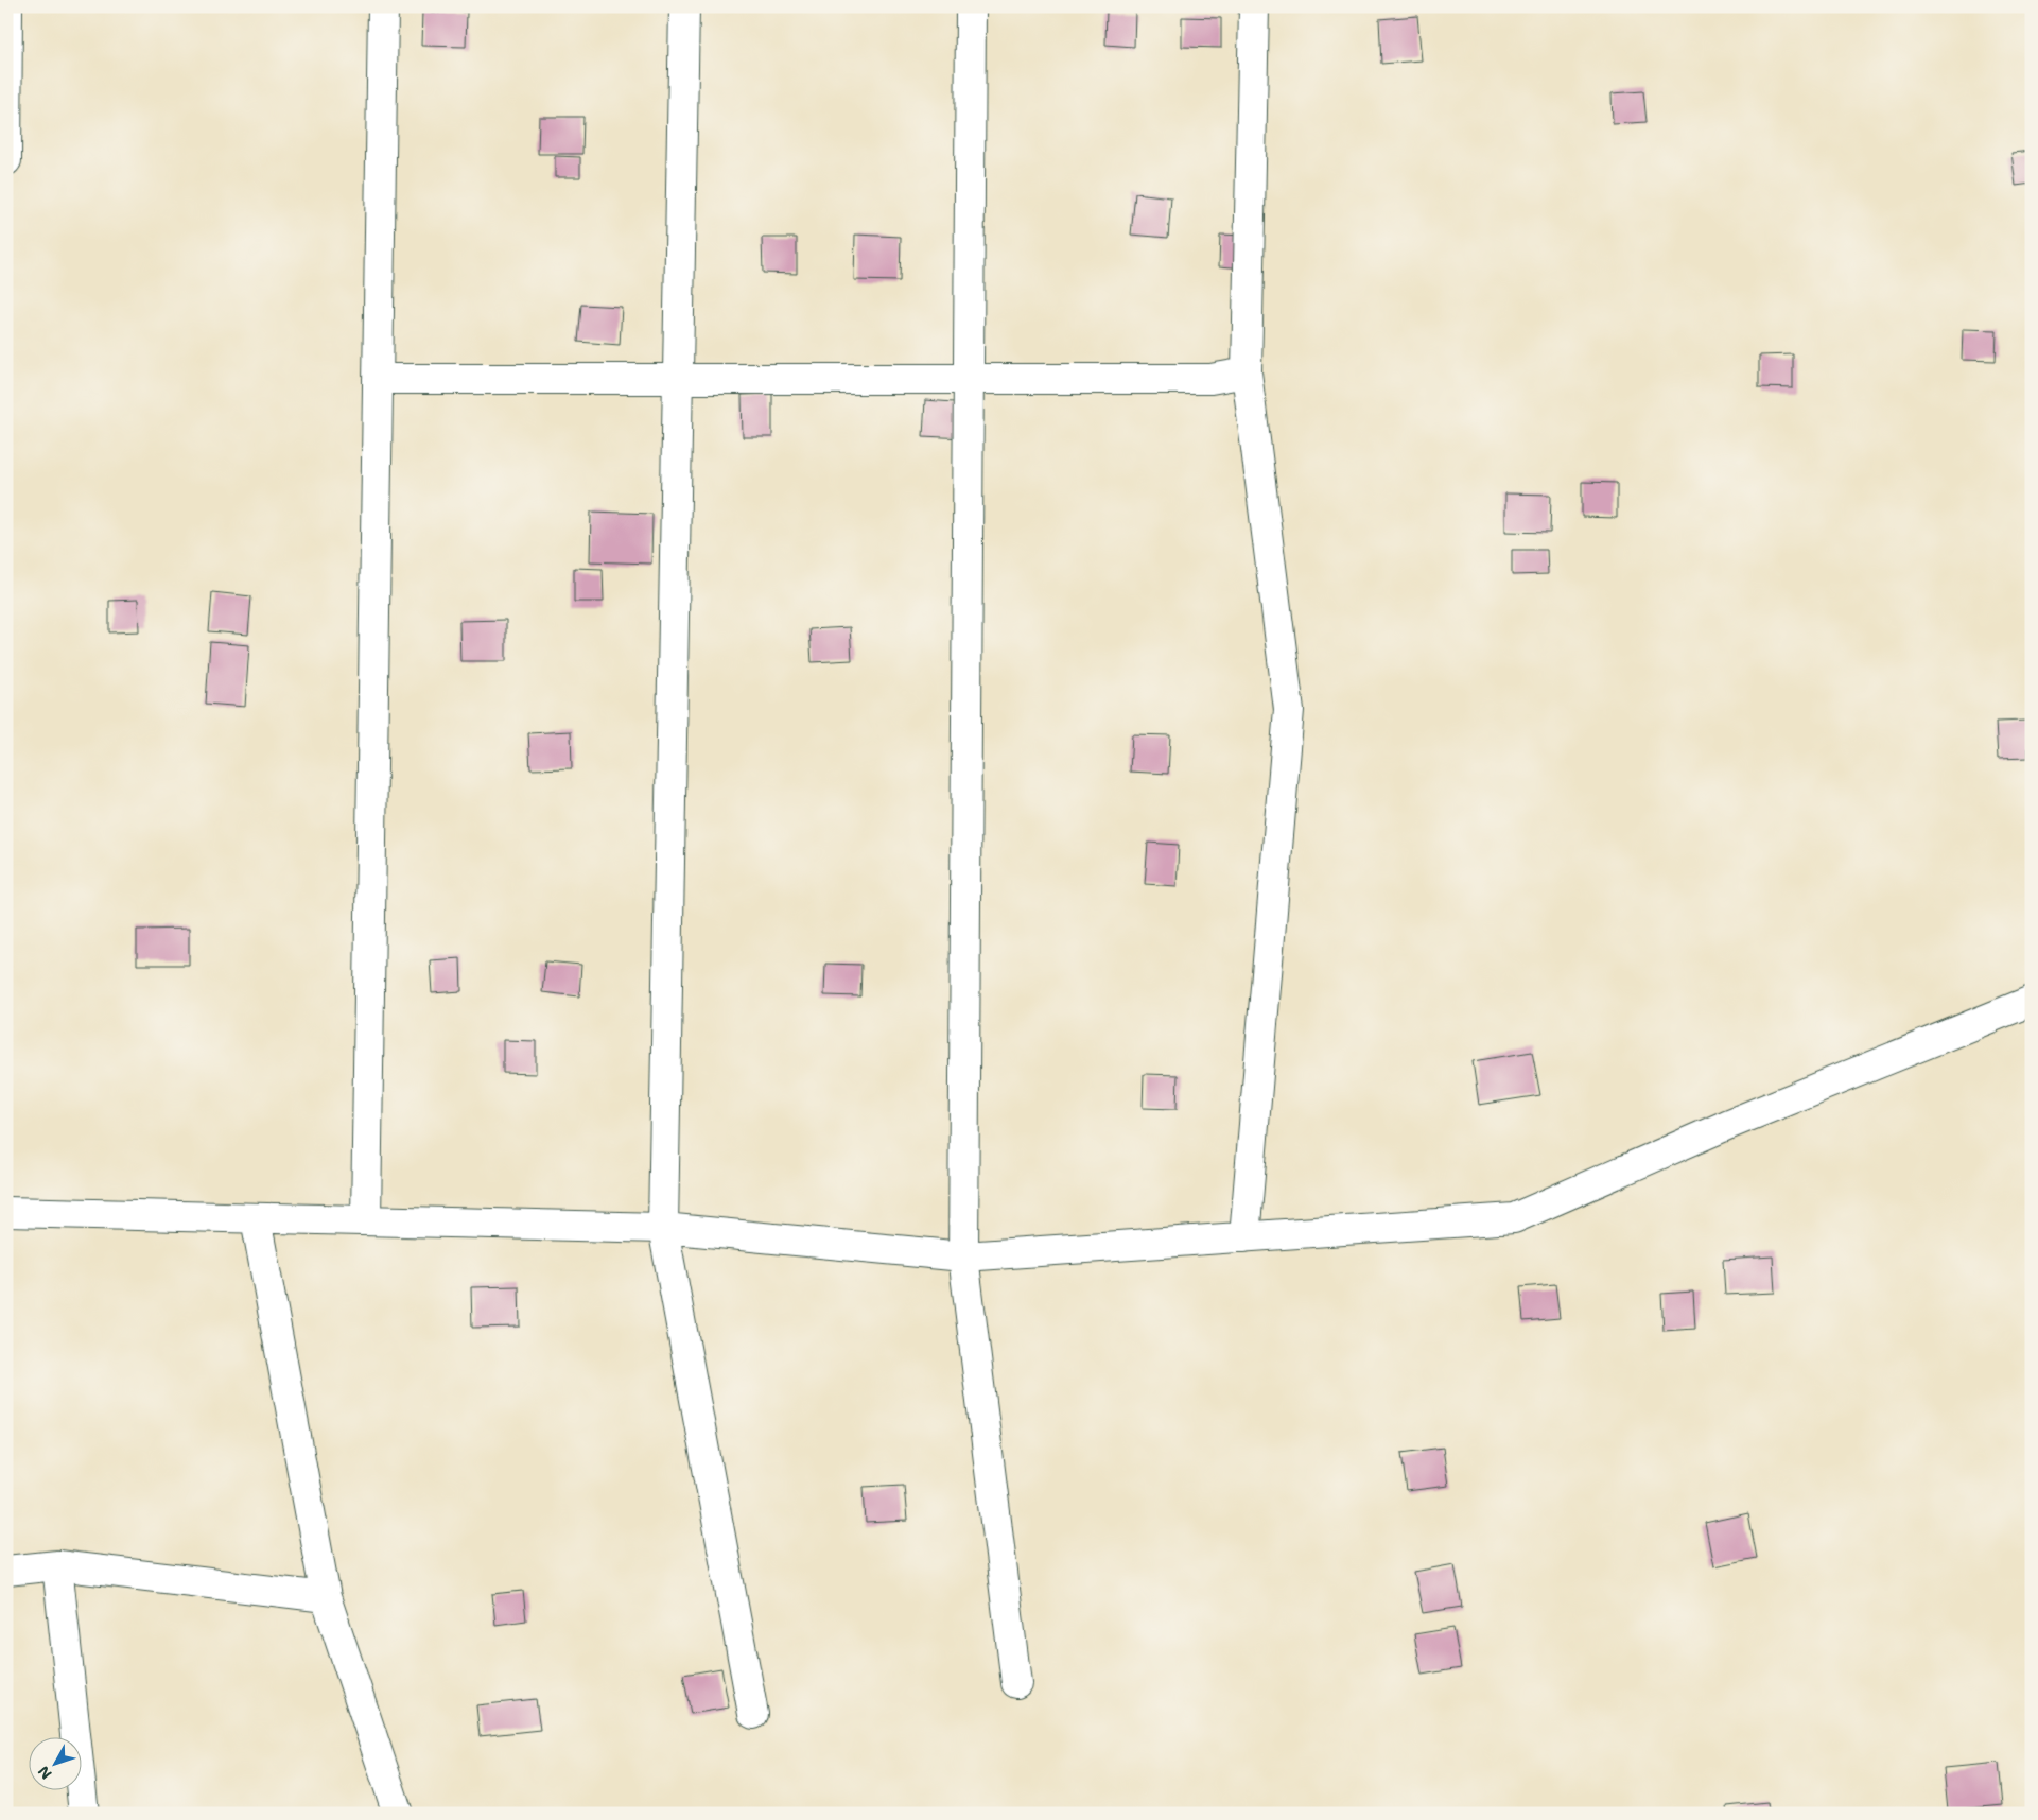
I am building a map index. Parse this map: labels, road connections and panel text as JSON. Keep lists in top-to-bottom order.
{
  "north": "bottom left"
}
